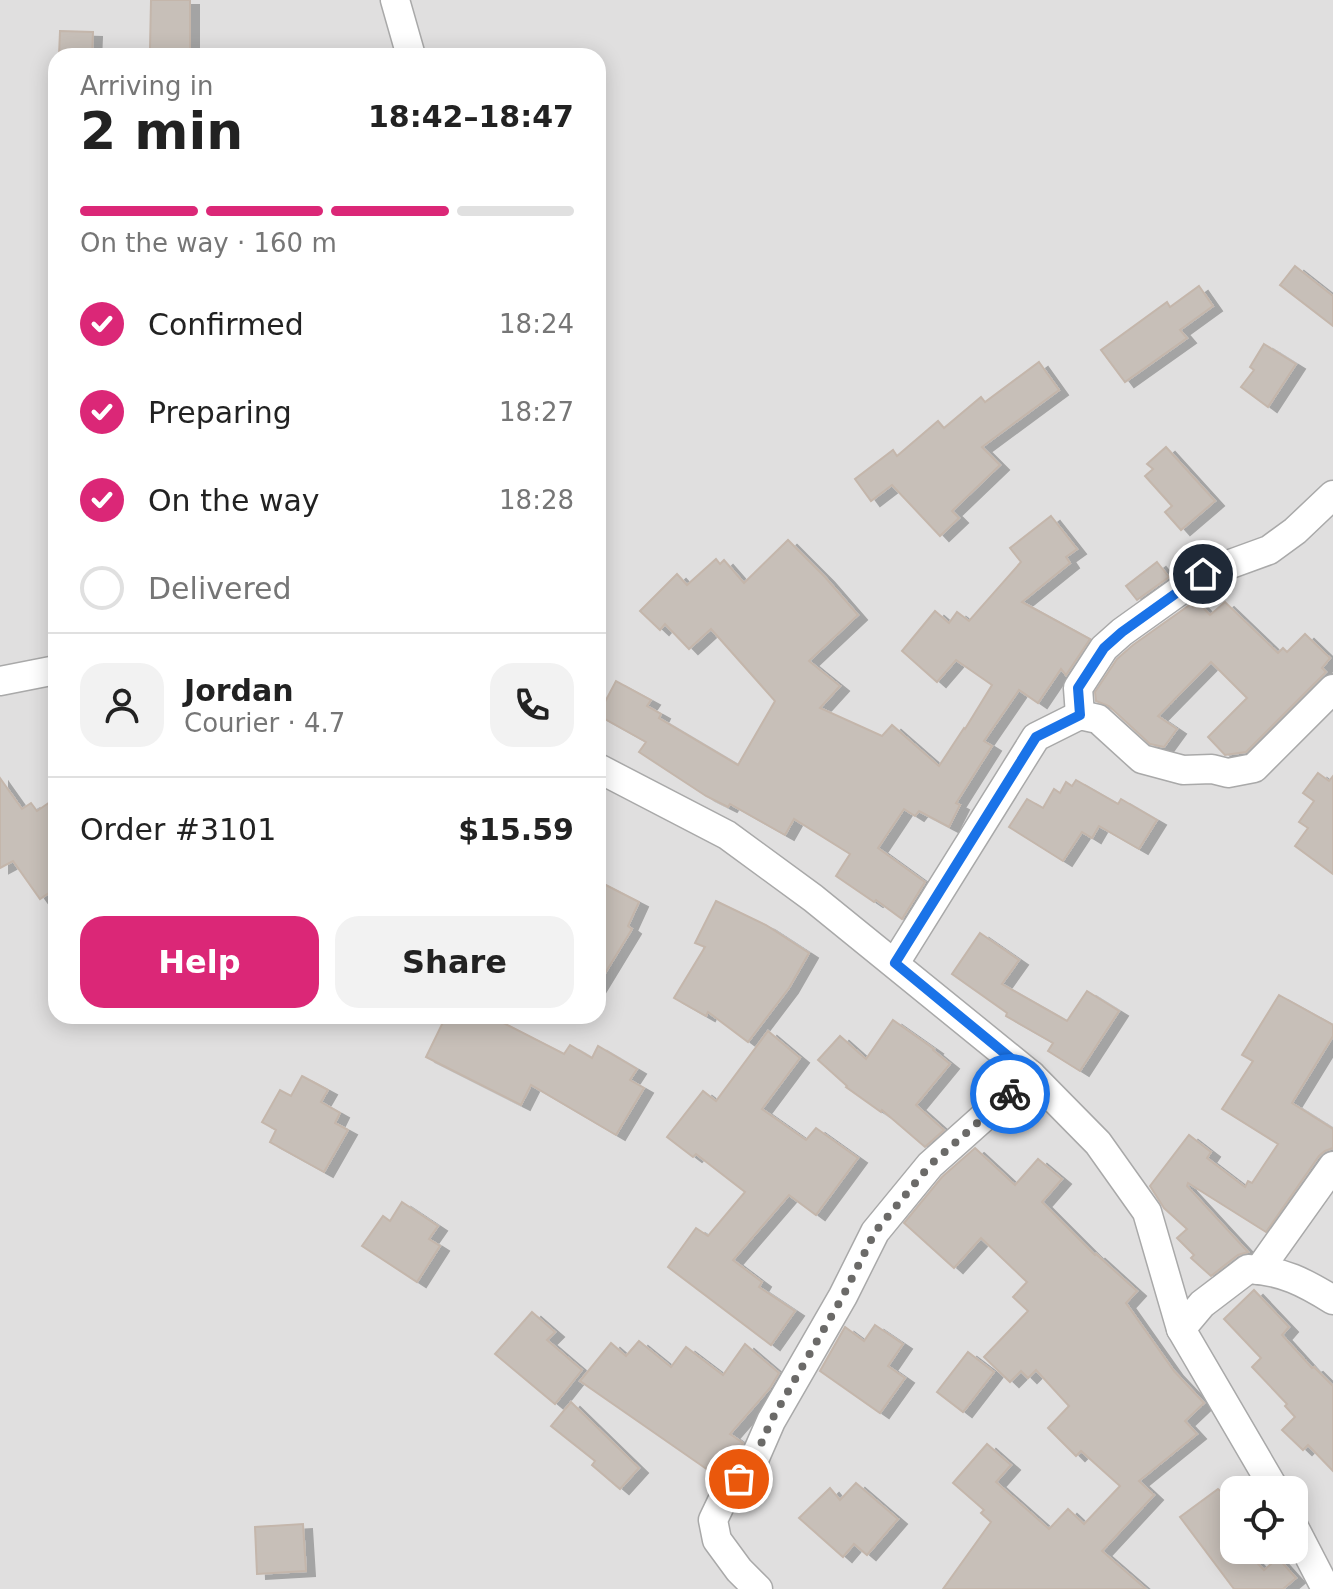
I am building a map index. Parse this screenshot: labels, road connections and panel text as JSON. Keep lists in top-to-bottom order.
{
  "page": {
    "heading": ["2 min", "Arriving in", "18:42–18:47"],
    "panel": [
      "Jordan",
      "Courier · 4.7",
      "Order #3101",
      "$15.59"
    ],
    "bar": "On the way · 160 m",
    "list": [
      ["Confirmed", "18:24"],
      ["Preparing", "18:27"],
      ["On the way", "18:28"],
      "Delivered"
    ],
    "buttons": ["Help", "Share"]
  }
}
